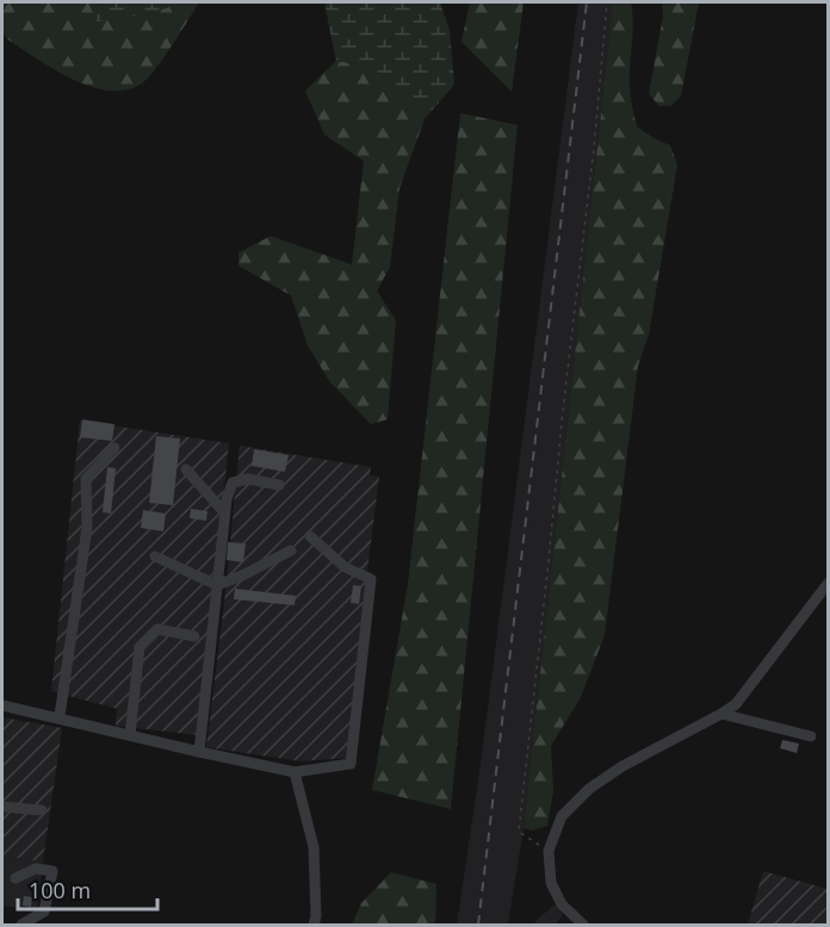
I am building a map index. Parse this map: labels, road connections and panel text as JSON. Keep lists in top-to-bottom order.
{
  "scale_bar": "100 m"
}
